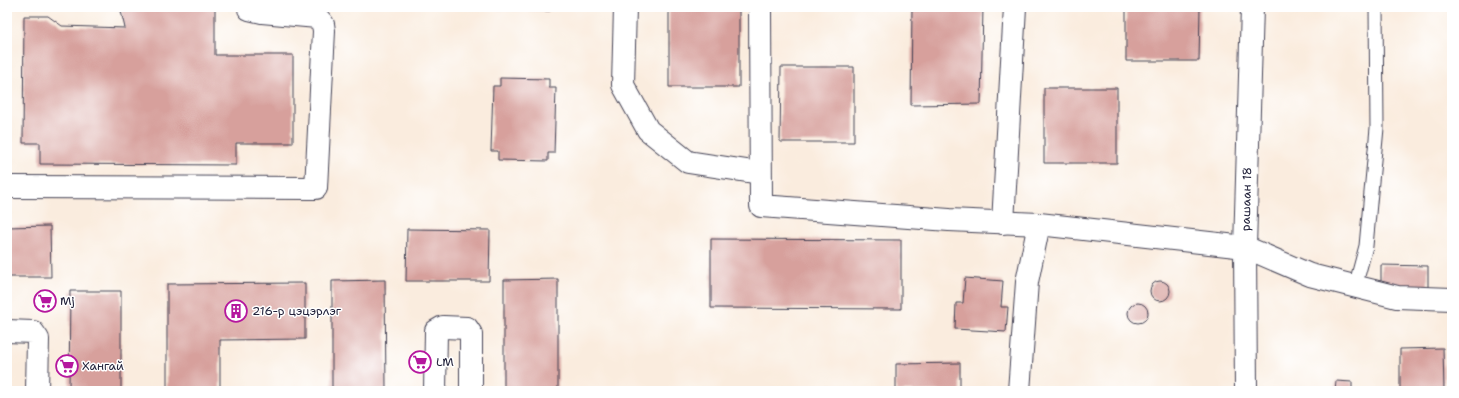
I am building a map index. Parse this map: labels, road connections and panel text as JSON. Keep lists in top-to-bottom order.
{
  "streets": {
    "street": ["рашаан 18"]
  },
  "places": {
    "supermarket": ["Mj", "LM", "Хангай"],
    "building": ["216-р цэцэрлэг"]
  }
}
